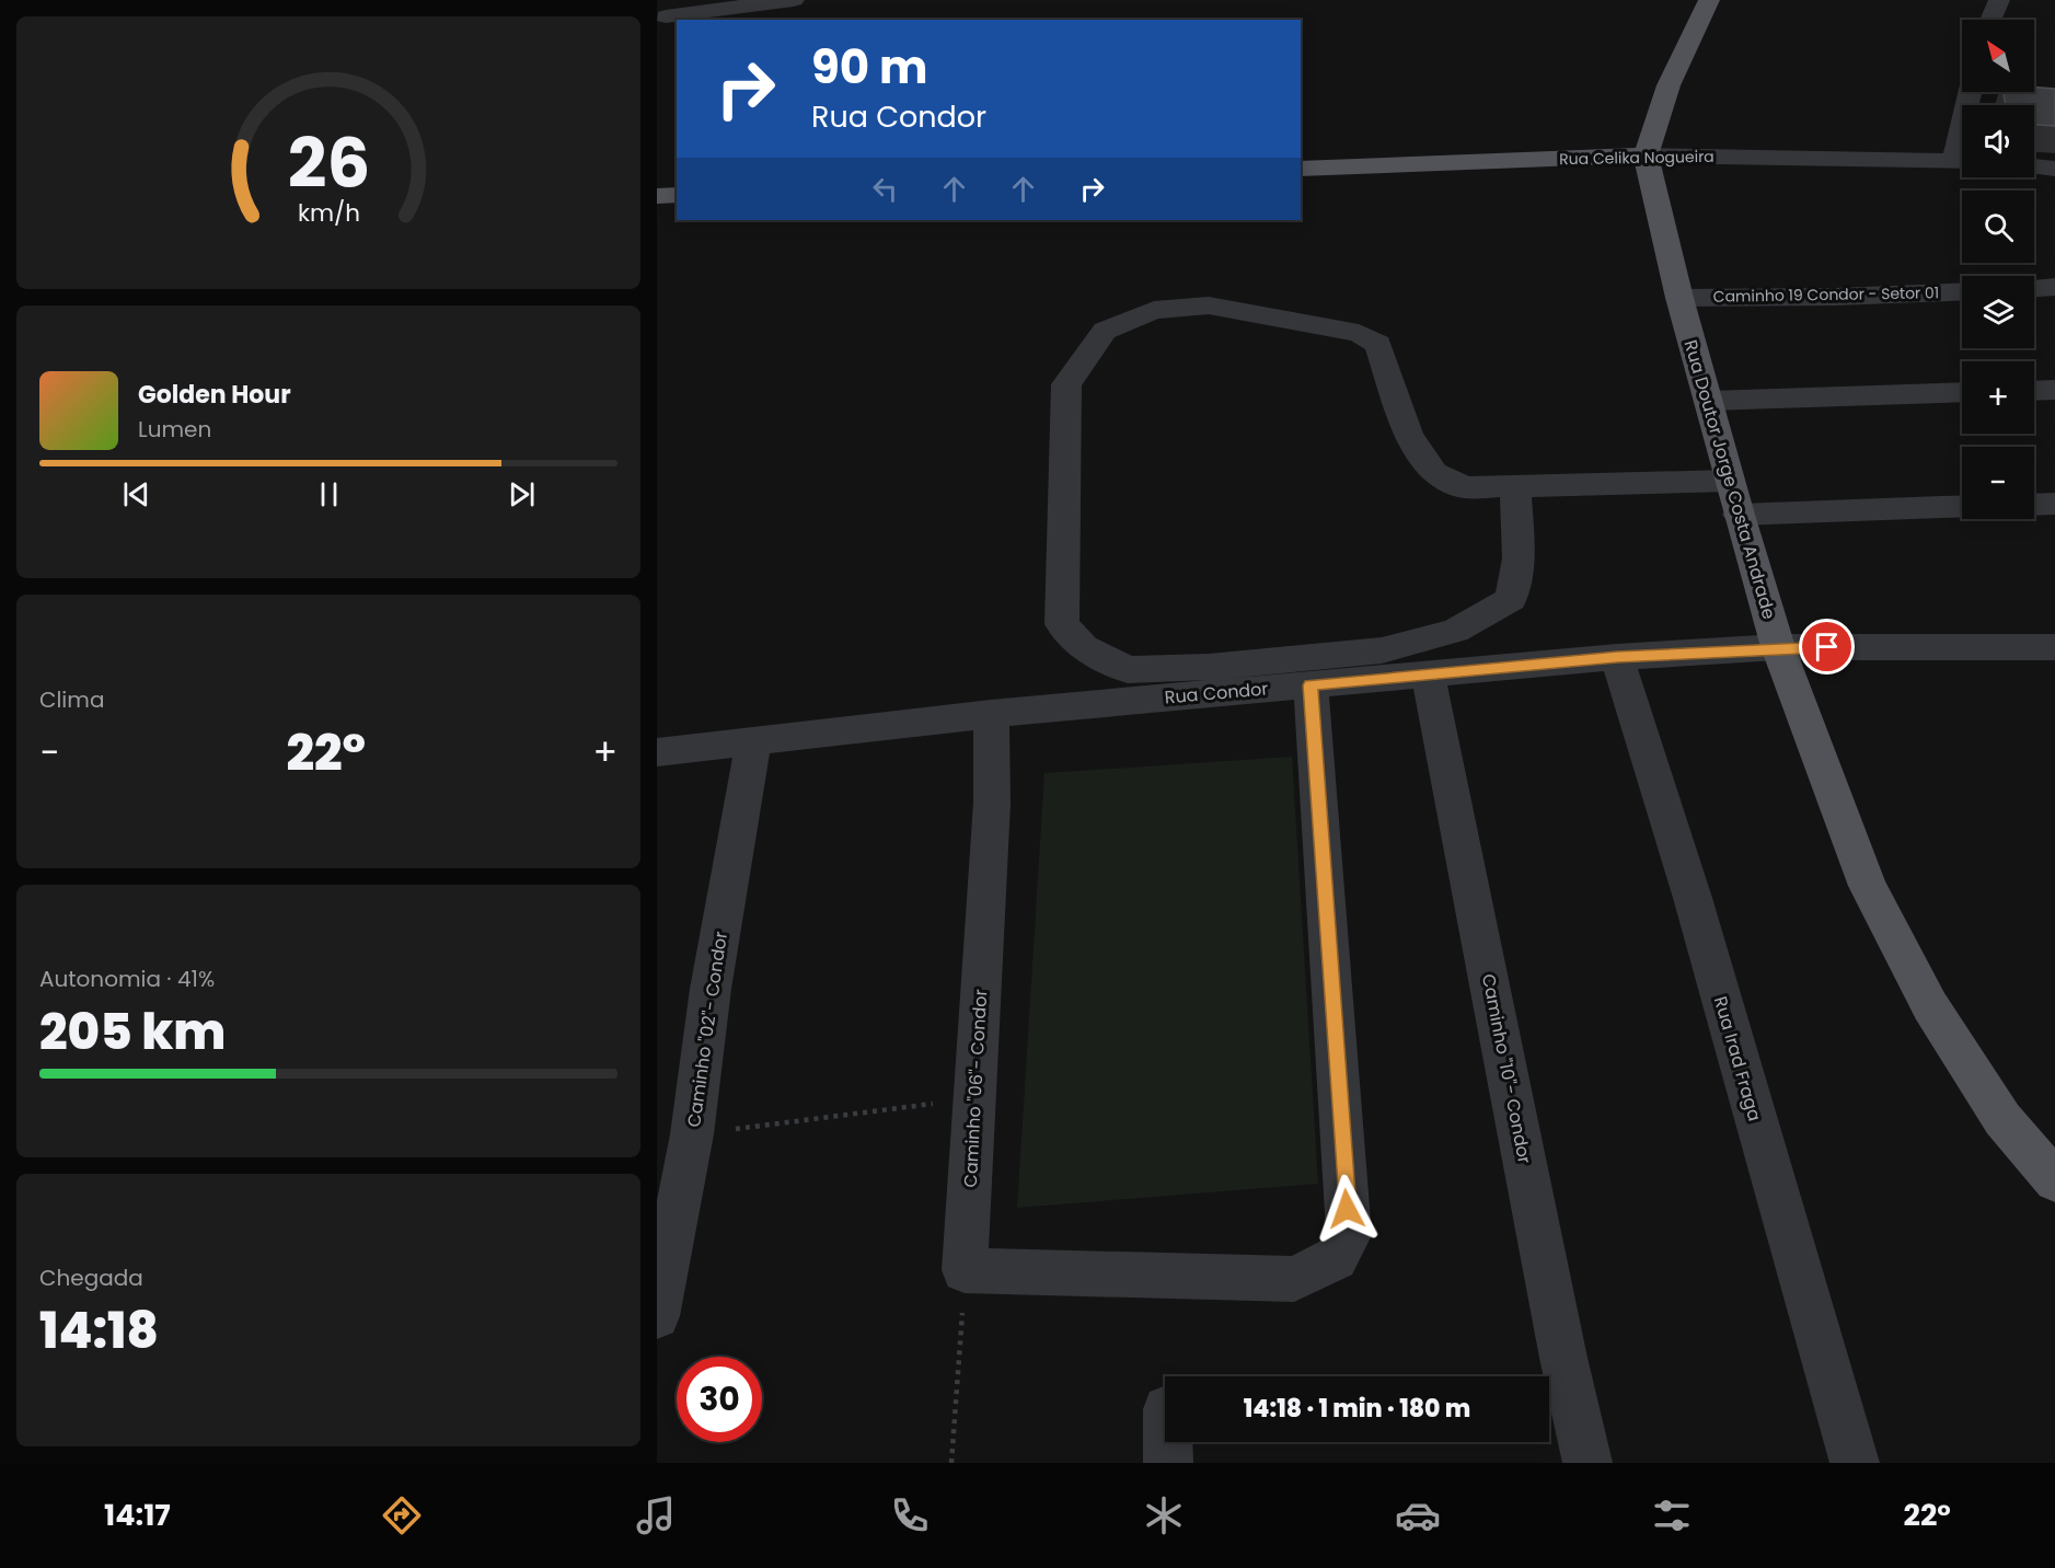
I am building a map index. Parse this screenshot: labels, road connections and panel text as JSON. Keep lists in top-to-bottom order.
{
  "streets": {
    "main road": ["Rua Celika Nogueira", "Rua Doutor Jorge Costa Andrade"],
    "street": [
      "Caminho 19 Condor - Setor 01",
      "Rua Condor",
      "Caminho \"02\"- Condor",
      "Rua Irad Fraga",
      "Caminho \"10\"- Condor",
      "Caminho \"06\"- Condor"
    ]
  },
  "crossings": [
    ["Rua Celika Nogueira", "Rua Doutor Jorge Costa Andrade"],
    ["Caminho 19 Condor - Setor 01", "Rua Doutor Jorge Costa Andrade"],
    ["Rua Doutor Jorge Costa Andrade", "Rua Condor"],
    ["Rua Condor", "Caminho \"02\"- Condor"],
    ["Rua Condor", "Rua Irad Fraga"],
    ["Rua Condor", "Caminho \"10\"- Condor"],
    ["Rua Condor", "Caminho \"06\"- Condor"]
  ],
  "north": "top left",
  "page": {
    "map_buttons": ["+", "−"],
    "turn": ["90 m", "Rua Condor"],
    "song": ["Golden Hour", "Lumen"],
    "tile": [
      "Clima",
      ["Autonomia · 41%", "205 km"],
      ["Chegada", "14:18"]
    ],
    "heat": ["−", "22°", "+"],
    "limit": "30",
    "trip": "14:18 · 1 min · 180 m",
    "tabs": ["14:17", "22°"],
    "gauge": ["26", "km/h"]
  }
}
